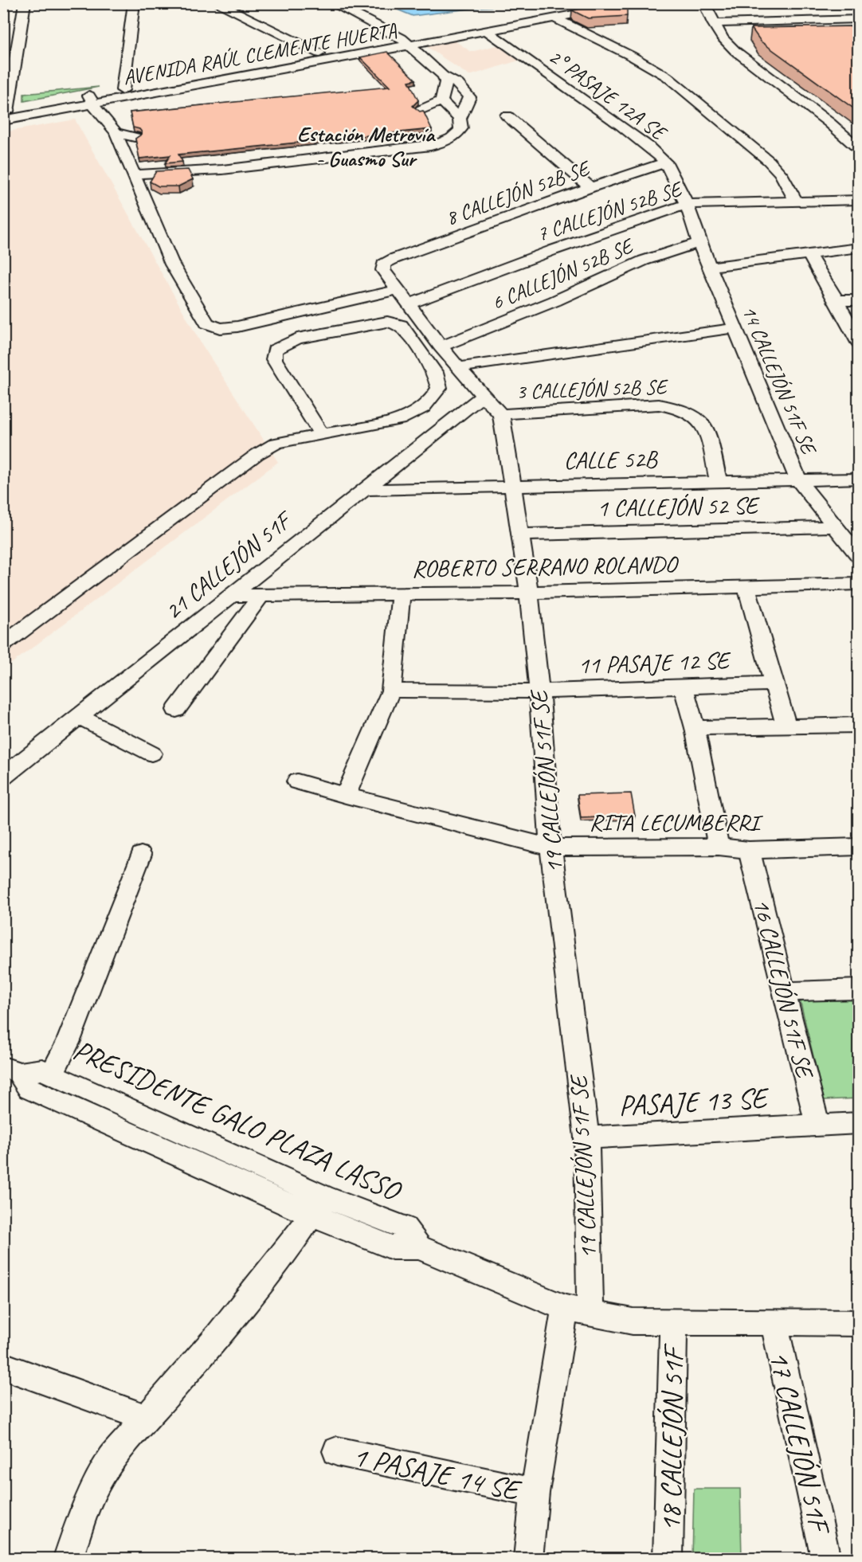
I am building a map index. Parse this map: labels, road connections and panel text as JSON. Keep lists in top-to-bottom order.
{
  "streets": {
    "street": [
      "AVENIDA RAÚL CLEMENTE HUERTA",
      "2° PASAJE 12A SE",
      "8 CALLEJÓN 52B SE",
      "7 CALLEJÓN 52B SE",
      "6 CALLEJÓN 52B SE",
      "14 CALLEJÓN 51F SE",
      "3 CALLEJÓN 52B SE",
      "CALLE 52B",
      "1 CALLEJÓN 52 SE",
      "21 CALLEJÓN 51F",
      "ROBERTO SERRANO ROLANDO",
      "11 PASAJE 12 SE",
      "19 CALLEJÓN 51F SE",
      "RITA LECUMBERRI",
      "16 CALLEJÓN 51F SE",
      "PASAJE 13 SE",
      "PRESIDENTE GALO PLAZA LASSO",
      "18 CALLEJÓN 51F",
      "17 CALLEJÓN 51F",
      "1 PASAJE 14 SE"
    ]
  },
  "crossings": [
    ["AVENIDA RAÚL CLEMENTE HUERTA", "2° PASAJE 12A SE"],
    ["2° PASAJE 12A SE", "8 CALLEJÓN 52B SE"],
    ["2° PASAJE 12A SE", "7 CALLEJÓN 52B SE"],
    ["2° PASAJE 12A SE", "14 CALLEJÓN 51F SE"],
    ["8 CALLEJÓN 52B SE", "7 CALLEJÓN 52B SE"],
    ["7 CALLEJÓN 52B SE", "14 CALLEJÓN 51F SE"],
    ["6 CALLEJÓN 52B SE", "14 CALLEJÓN 51F SE"],
    ["14 CALLEJÓN 51F SE", "CALLE 52B"],
    ["14 CALLEJÓN 51F SE", "1 CALLEJÓN 52 SE"],
    ["3 CALLEJÓN 52B SE", "CALLE 52B"],
    ["3 CALLEJÓN 52B SE", "19 CALLEJÓN 51F SE"],
    ["CALLE 52B", "21 CALLEJÓN 51F"],
    ["CALLE 52B", "19 CALLEJÓN 51F SE"],
    ["1 CALLEJÓN 52 SE", "19 CALLEJÓN 51F SE"],
    ["21 CALLEJÓN 51F", "ROBERTO SERRANO ROLANDO"],
    ["ROBERTO SERRANO ROLANDO", "19 CALLEJÓN 51F SE"],
    ["11 PASAJE 12 SE", "19 CALLEJÓN 51F SE"],
    ["19 CALLEJÓN 51F SE", "RITA LECUMBERRI"],
    ["19 CALLEJÓN 51F SE", "PASAJE 13 SE"],
    ["19 CALLEJÓN 51F SE", "PRESIDENTE GALO PLAZA LASSO"],
    ["19 CALLEJÓN 51F SE", "1 PASAJE 14 SE"],
    ["RITA LECUMBERRI", "16 CALLEJÓN 51F SE"],
    ["16 CALLEJÓN 51F SE", "PASAJE 13 SE"],
    ["PRESIDENTE GALO PLAZA LASSO", "18 CALLEJÓN 51F"],
    ["PRESIDENTE GALO PLAZA LASSO", "17 CALLEJÓN 51F"]
  ],
  "districts": ["Estación Metrovía - Guasmo Sur"]
}
